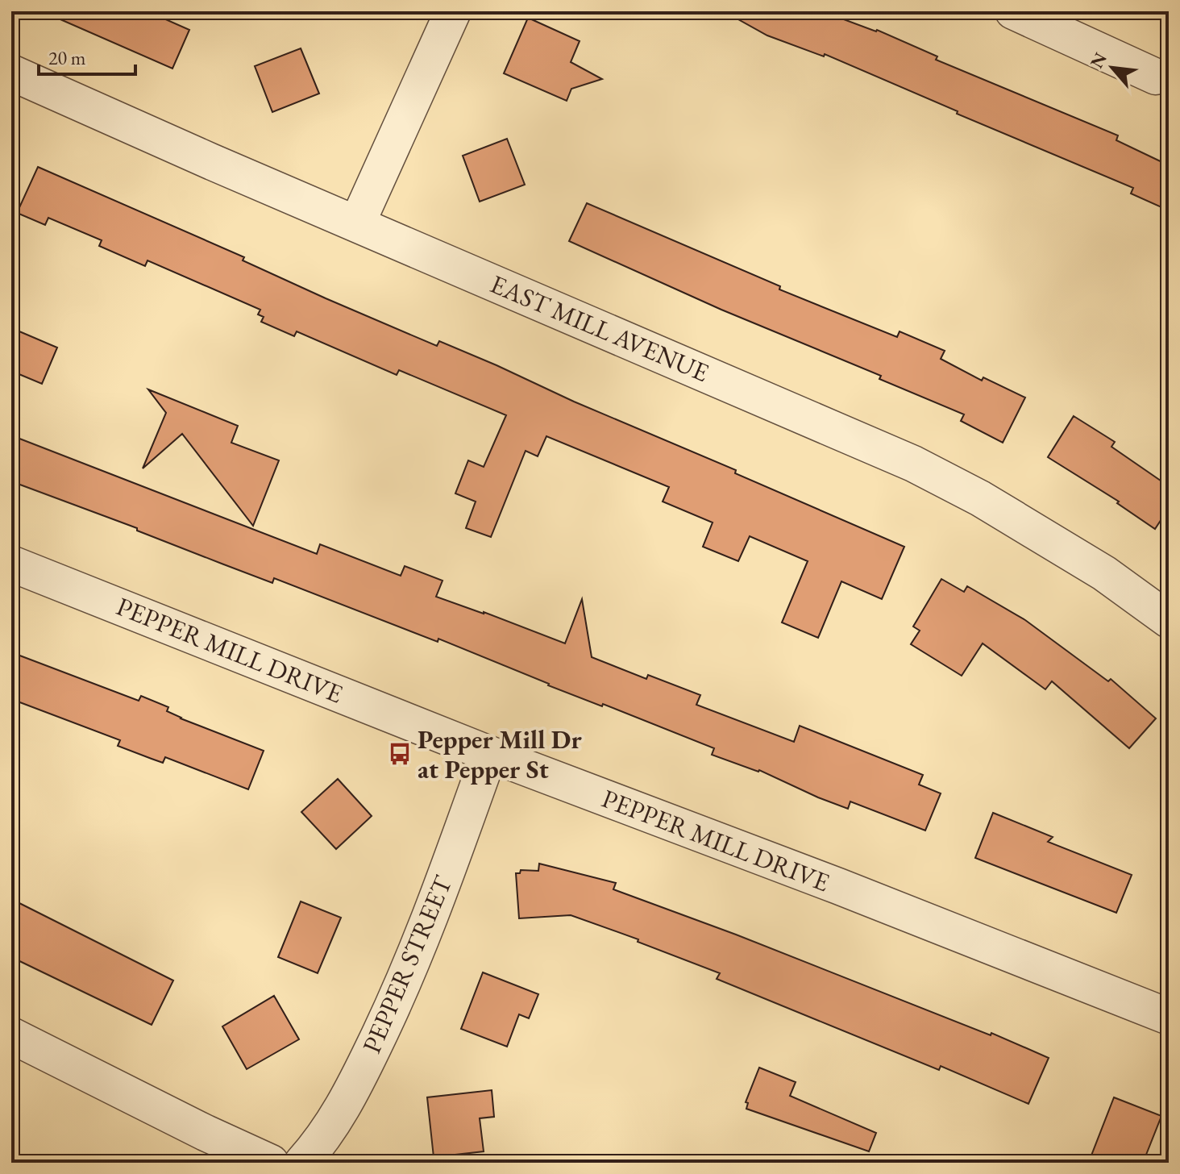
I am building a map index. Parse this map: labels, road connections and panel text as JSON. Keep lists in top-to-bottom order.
{
  "streets": {
    "street": ["EAST MILL AVENUE", "PEPPER MILL DRIVE", "PEPPER STREET"]
  },
  "crossings": [
    ["PEPPER MILL DRIVE", "PEPPER STREET"]
  ],
  "places": {
    "bus stop": ["Pepper Mill Dr at Pepper St"]
  },
  "scale_bar": "20 m",
  "north": "top left"
}
